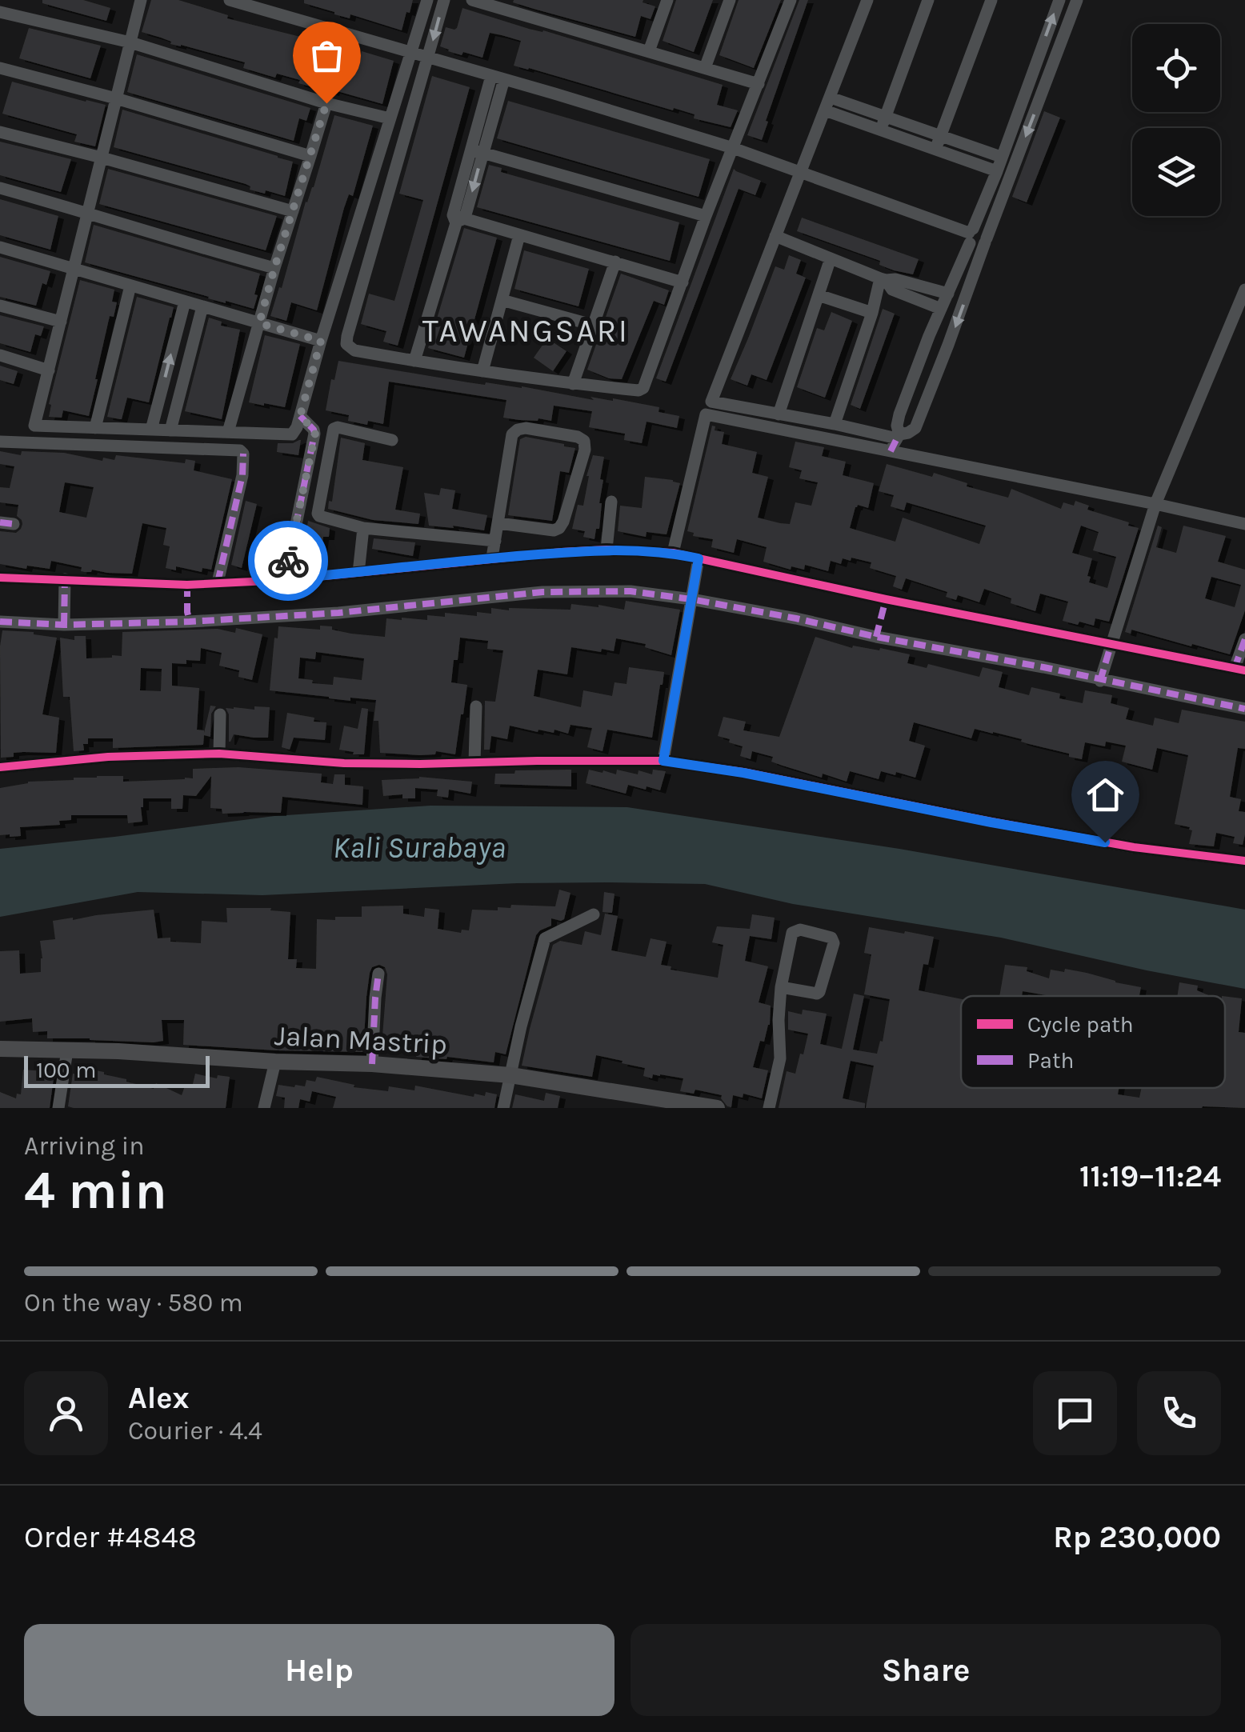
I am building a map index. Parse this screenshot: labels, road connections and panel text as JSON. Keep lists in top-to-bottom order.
{
  "streets": {
    "main road": ["Jalan Mastrip"]
  },
  "districts": ["TAWANGSARI"],
  "water": ["Kali Surabaya"],
  "legend": ["Cycle path", "Path"],
  "scale_bar": "100 m",
  "page": {
    "scale": "100 m",
    "heading": ["4 min", "Arriving in", "11:19–11:24"],
    "panel": [
      "Alex",
      "Courier · 4.4",
      "Order #4848",
      "Rp 230,000"
    ],
    "bar": "On the way · 580 m",
    "buttons": ["Help", "Share"]
  }
}
